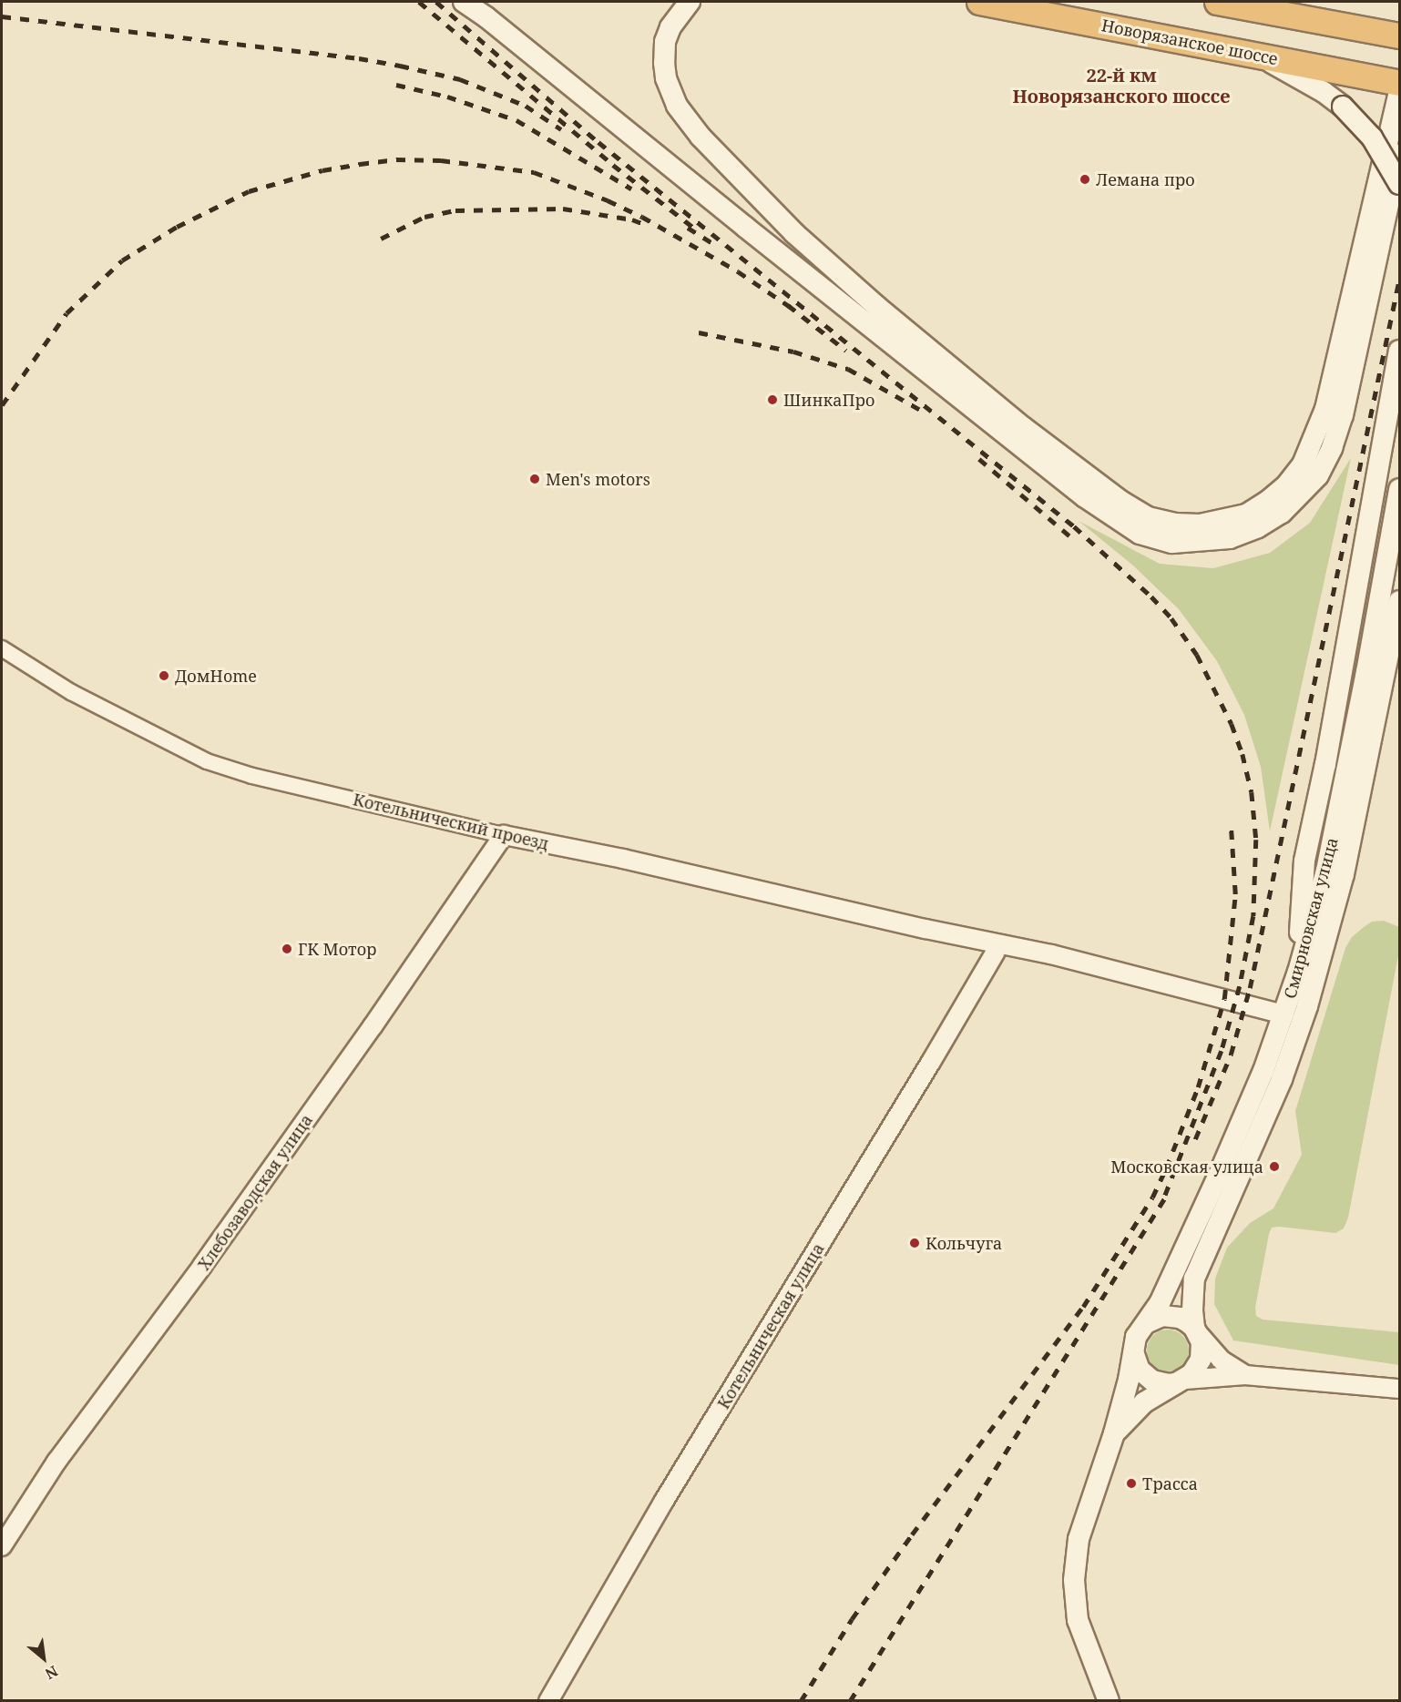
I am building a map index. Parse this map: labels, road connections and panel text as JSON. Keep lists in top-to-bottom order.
{
  "streets": {
    "highway": ["Новорязанское шоссе"],
    "main road": ["Смирновская улица"],
    "street": ["Котельнический проезд", "Хлебозаводская улица", "Котельническая улица"]
  },
  "crossings": [
    ["Котельнический проезд", "Смирновская улица"],
    ["Котельнический проезд", "Хлебозаводская улица"],
    ["Котельнический проезд", "Котельническая улица"]
  ],
  "districts": ["22-й км Новорязанского шоссе"],
  "places": [
    "Лемана про",
    "ШинкаПро",
    "Men's motors",
    "ДомHome",
    "ГК Мотор",
    "Московская улица",
    "Кольчуга",
    "Трасса"
  ],
  "north": "bottom right"
}
